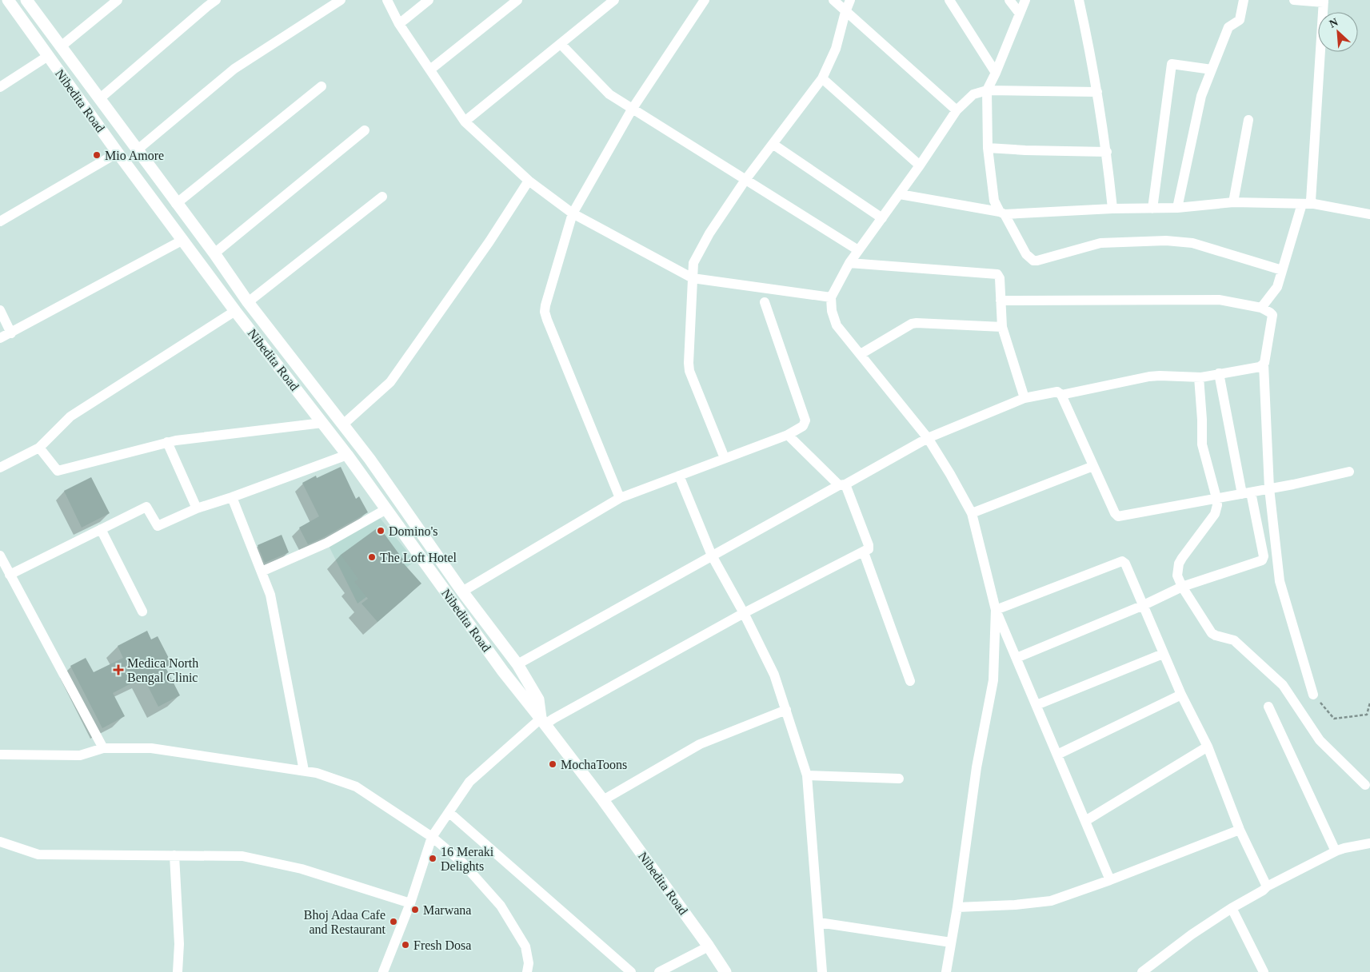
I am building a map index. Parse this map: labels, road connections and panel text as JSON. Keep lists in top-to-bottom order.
{
  "streets": {
    "street": ["Nibedita Road"]
  },
  "places": {
    "other": [
      "Mio Amore",
      "Domino's",
      "The Loft Hotel",
      "MochaToons",
      "16 Meraki Delights",
      "Marwana",
      "Bhoj Adaa Cafe and Restaurant",
      "Fresh Dosa"
    ],
    "health": ["Medica North Bengal Clinic"]
  },
  "north": "top left"
}
